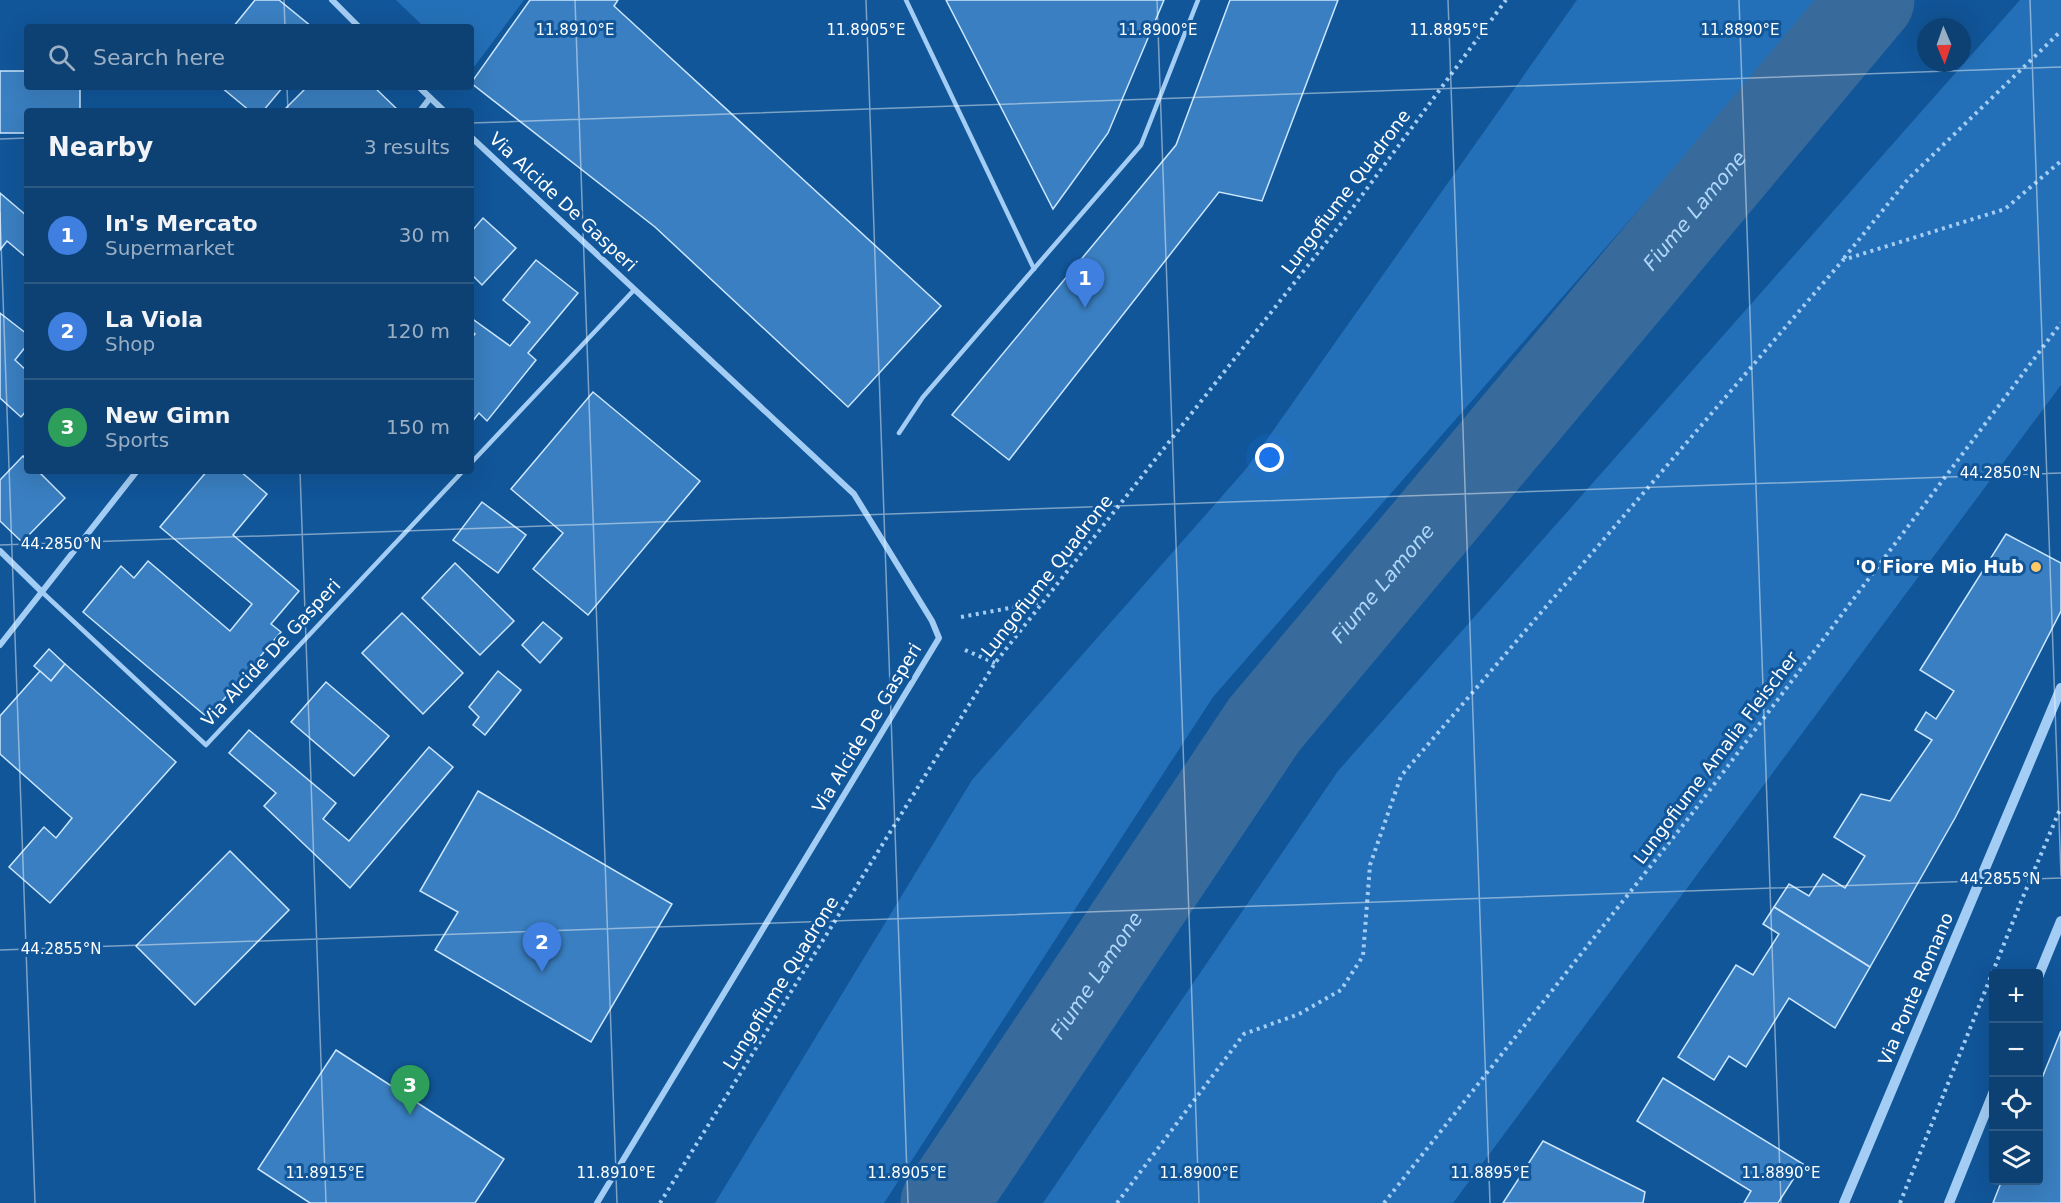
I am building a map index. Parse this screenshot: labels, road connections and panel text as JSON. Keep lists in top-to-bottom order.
{
  "streets": {
    "street": ["Via Alcide De Gasperi", "Via Ponte Romano"],
    "path": ["Lungofiume Quadrone", "Lungofiume Amalia Fleischer"]
  },
  "water": ["Fiume Lamone"],
  "places": ["'O Fiore Mio Hub"],
  "north": "bottom",
  "page": {
    "search": "Search here",
    "heading": ["Nearby", "3 results"],
    "list": [
      {
        "mark": "1",
        "name": "In's Mercato",
        "note": "Supermarket",
        "value": "30 m"
      },
      {
        "mark": "2",
        "name": "La Viola",
        "note": "Shop",
        "value": "120 m"
      },
      {
        "mark": "3",
        "name": "New Gimn",
        "note": "Sports",
        "value": "150 m"
      }
    ],
    "pins": ["1", "2", "3"],
    "map_buttons": ["+", "−"]
  },
  "coordinates": [
    "11.8910°E",
    "11.8905°E",
    "11.8900°E",
    "11.8895°E",
    "11.8890°E",
    "44.2850°N",
    "44.2855°N",
    "11.8915°E"
  ]
}
